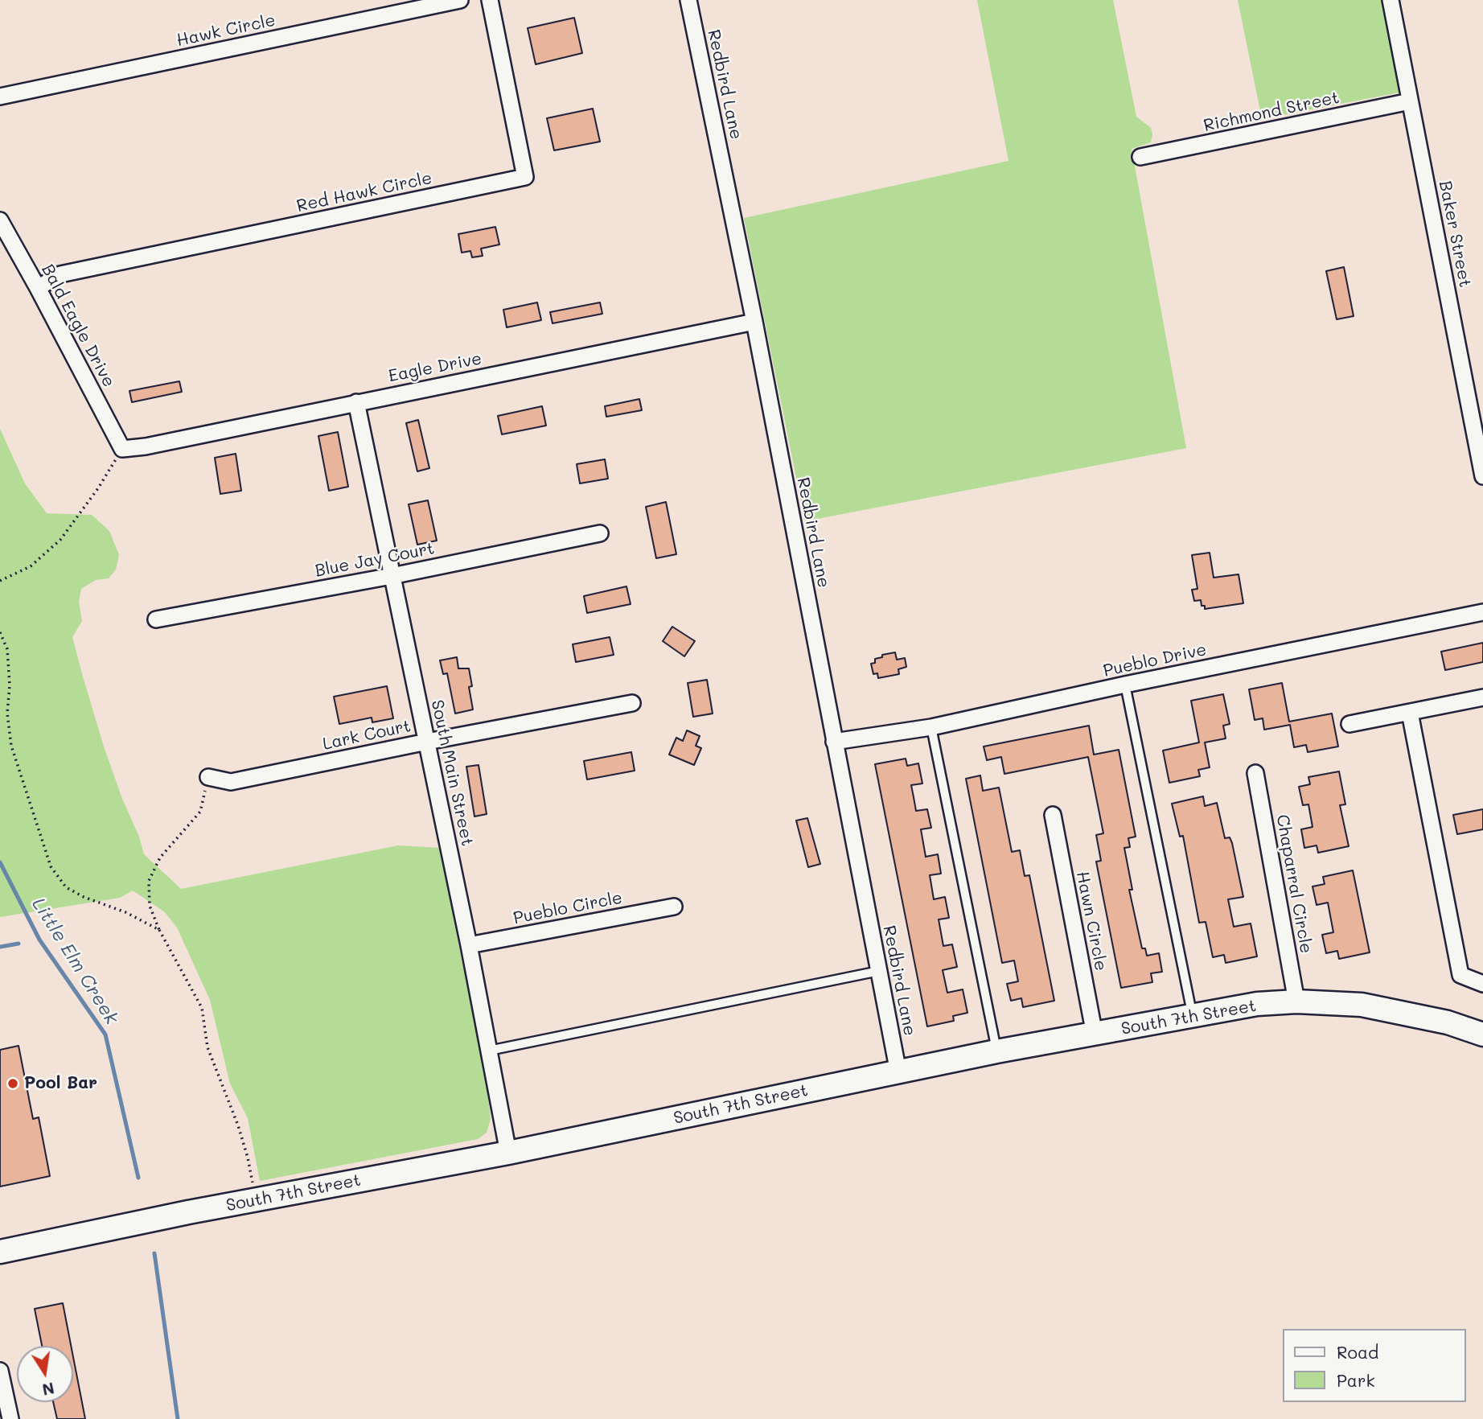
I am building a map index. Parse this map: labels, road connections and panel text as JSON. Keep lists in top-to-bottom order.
{
  "streets": {
    "main road": ["South 7th Street"],
    "street": [
      "Hawk Circle",
      "Redbird Lane",
      "Richmond Street",
      "Red Hawk Circle",
      "Baker Street",
      "Bald Eagle Drive",
      "Eagle Drive",
      "Blue Jay Court",
      "Pueblo Drive",
      "Lark Court",
      "South Main Street",
      "Chaparral Circle",
      "Pueblo Circle",
      "Hawn Circle"
    ]
  },
  "crossings": [
    ["Redbird Lane", "Eagle Drive"],
    ["Redbird Lane", "Pueblo Drive"],
    ["Redbird Lane", "South 7th Street"],
    ["Richmond Street", "Baker Street"],
    ["Red Hawk Circle", "Bald Eagle Drive"],
    ["Bald Eagle Drive", "Eagle Drive"],
    ["Eagle Drive", "South Main Street"],
    ["Blue Jay Court", "South Main Street"],
    ["Lark Court", "South Main Street"],
    ["South Main Street", "Pueblo Circle"],
    ["South Main Street", "South 7th Street"],
    ["Chaparral Circle", "South 7th Street"],
    ["Hawn Circle", "South 7th Street"]
  ],
  "water": ["Little Elm Creek"],
  "places": ["Pool Bar"],
  "legend": ["Road", "Park"],
  "north": "bottom"
}
